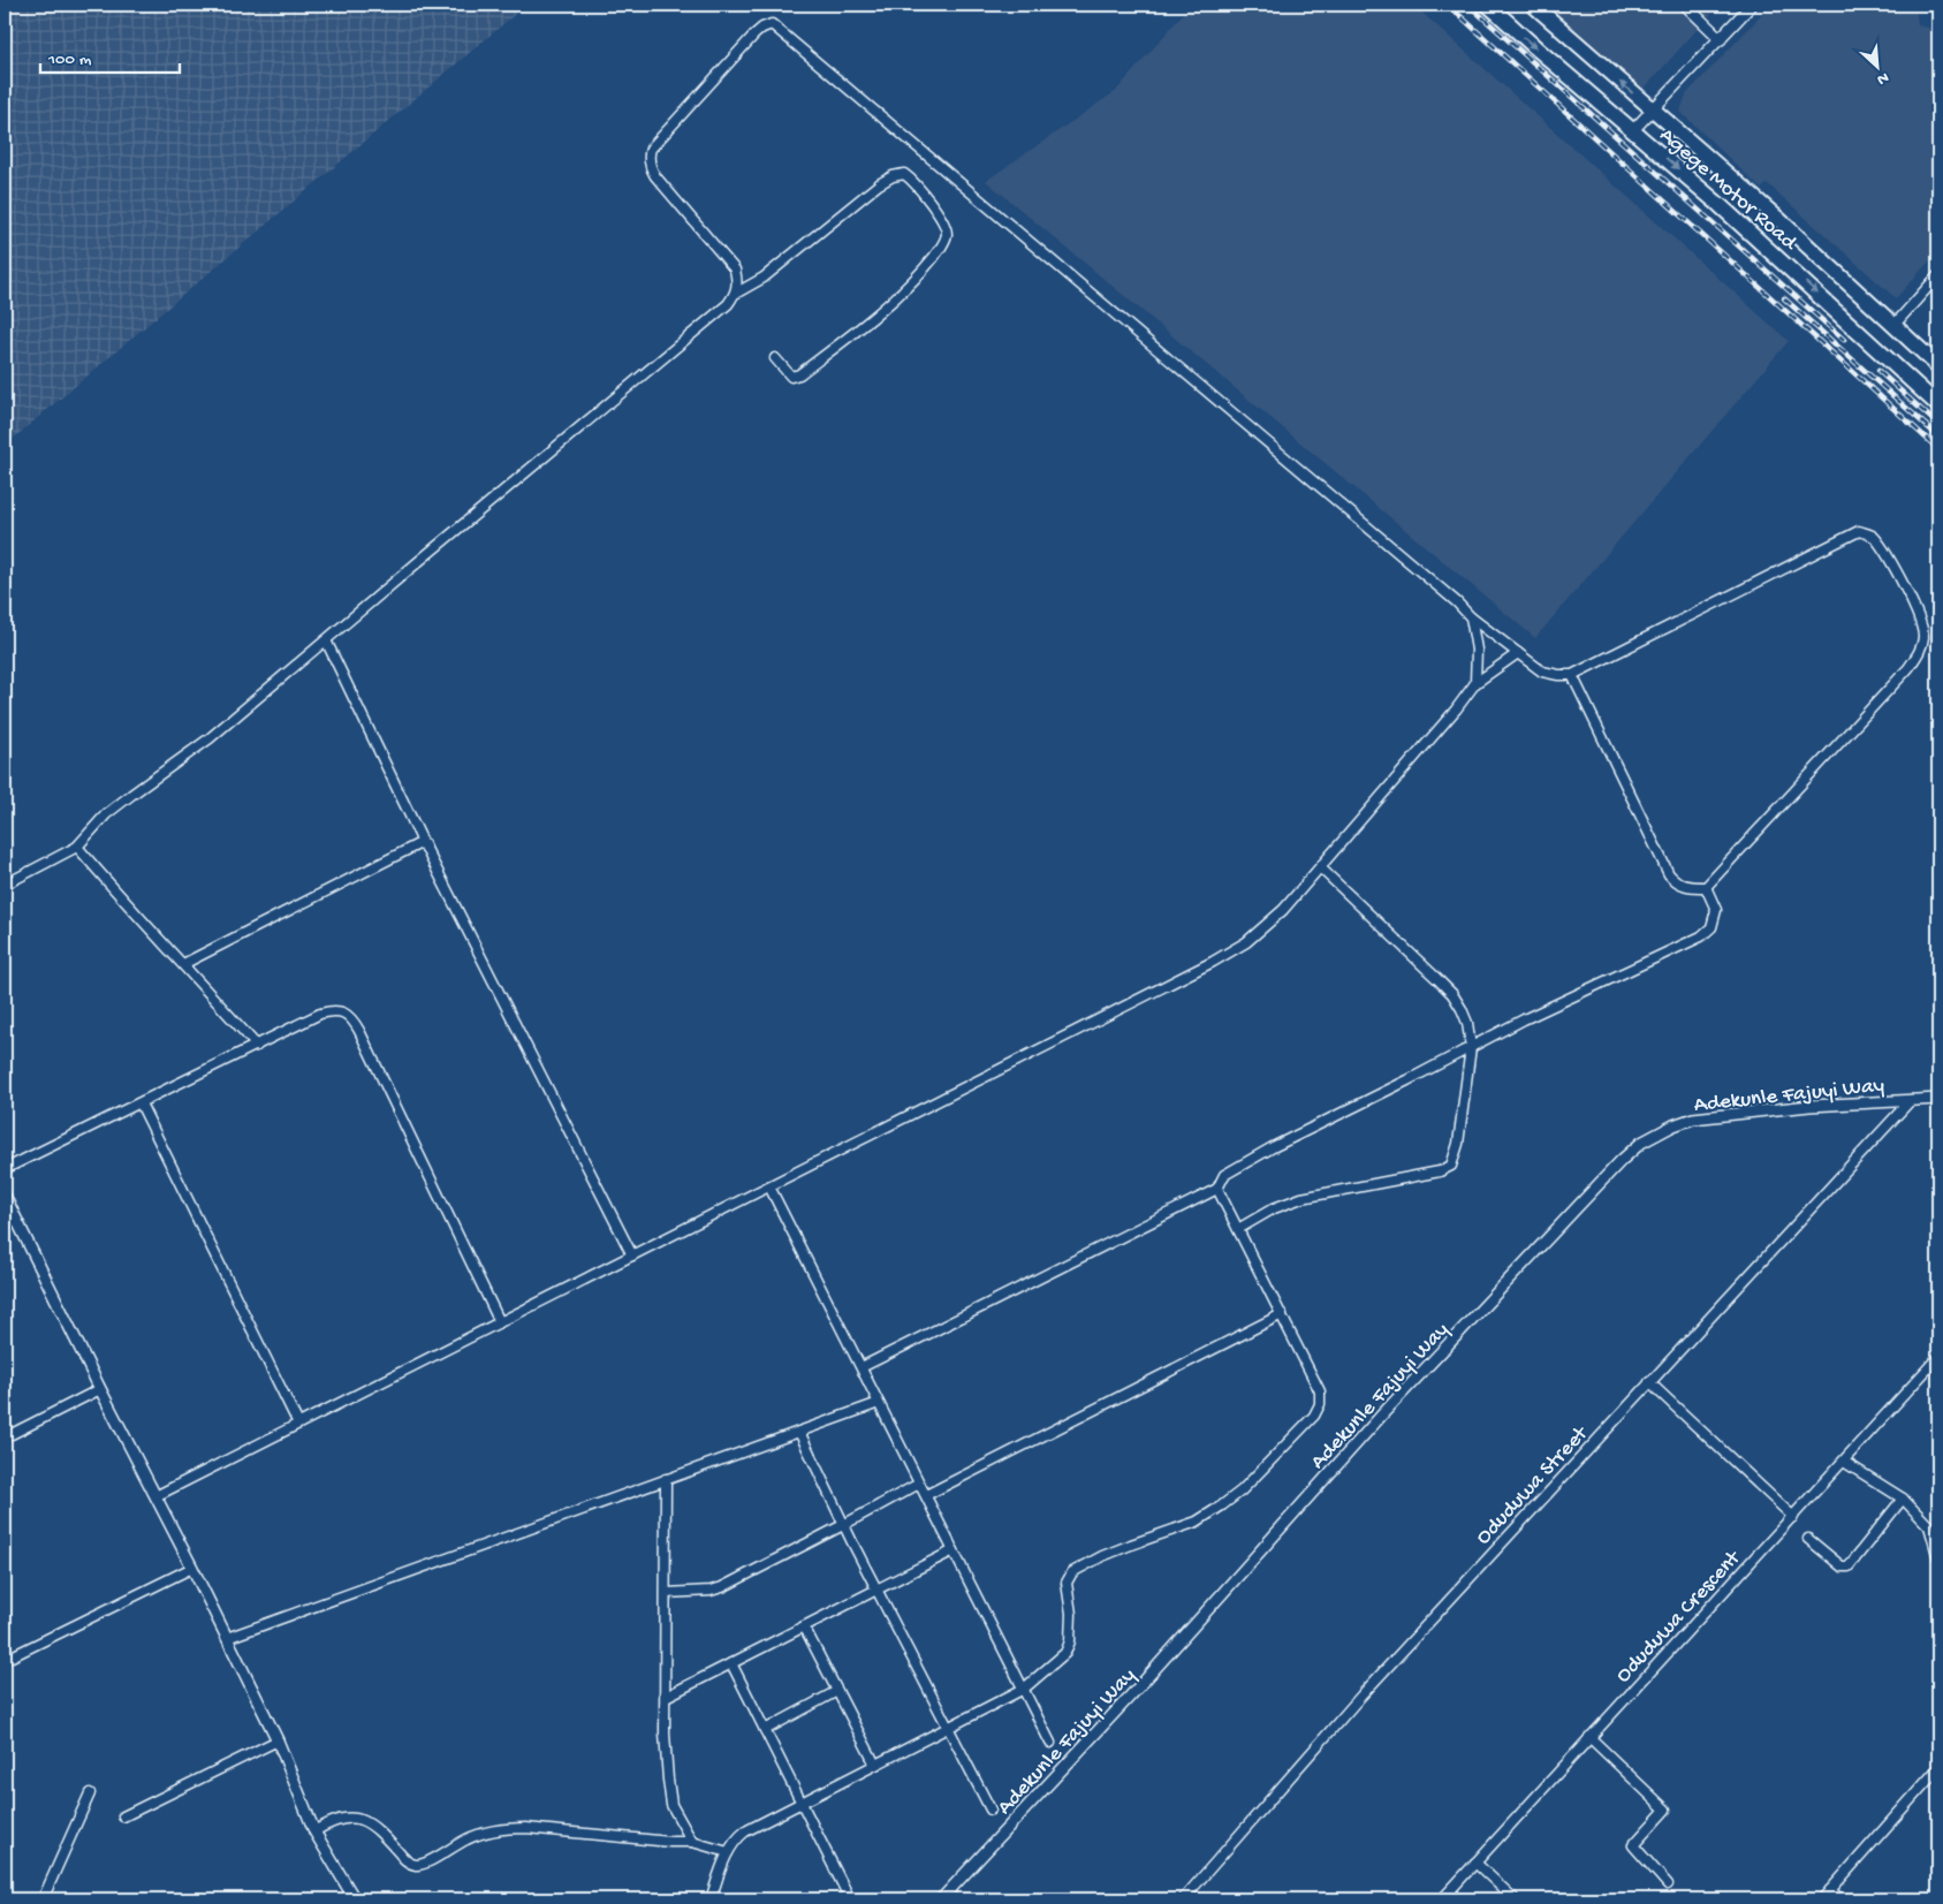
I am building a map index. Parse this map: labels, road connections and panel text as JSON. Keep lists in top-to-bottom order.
{
  "streets": {
    "highway": ["Agege Motor Road"],
    "street": ["Adekunle Fajuyi Way", "Oduduwa Street", "Oduduwa Crescent"]
  },
  "crossings": [
    ["Adekunle Fajuyi Way", "Oduduwa Street"]
  ],
  "scale_bar": "100 m",
  "north": "bottom right"
}
